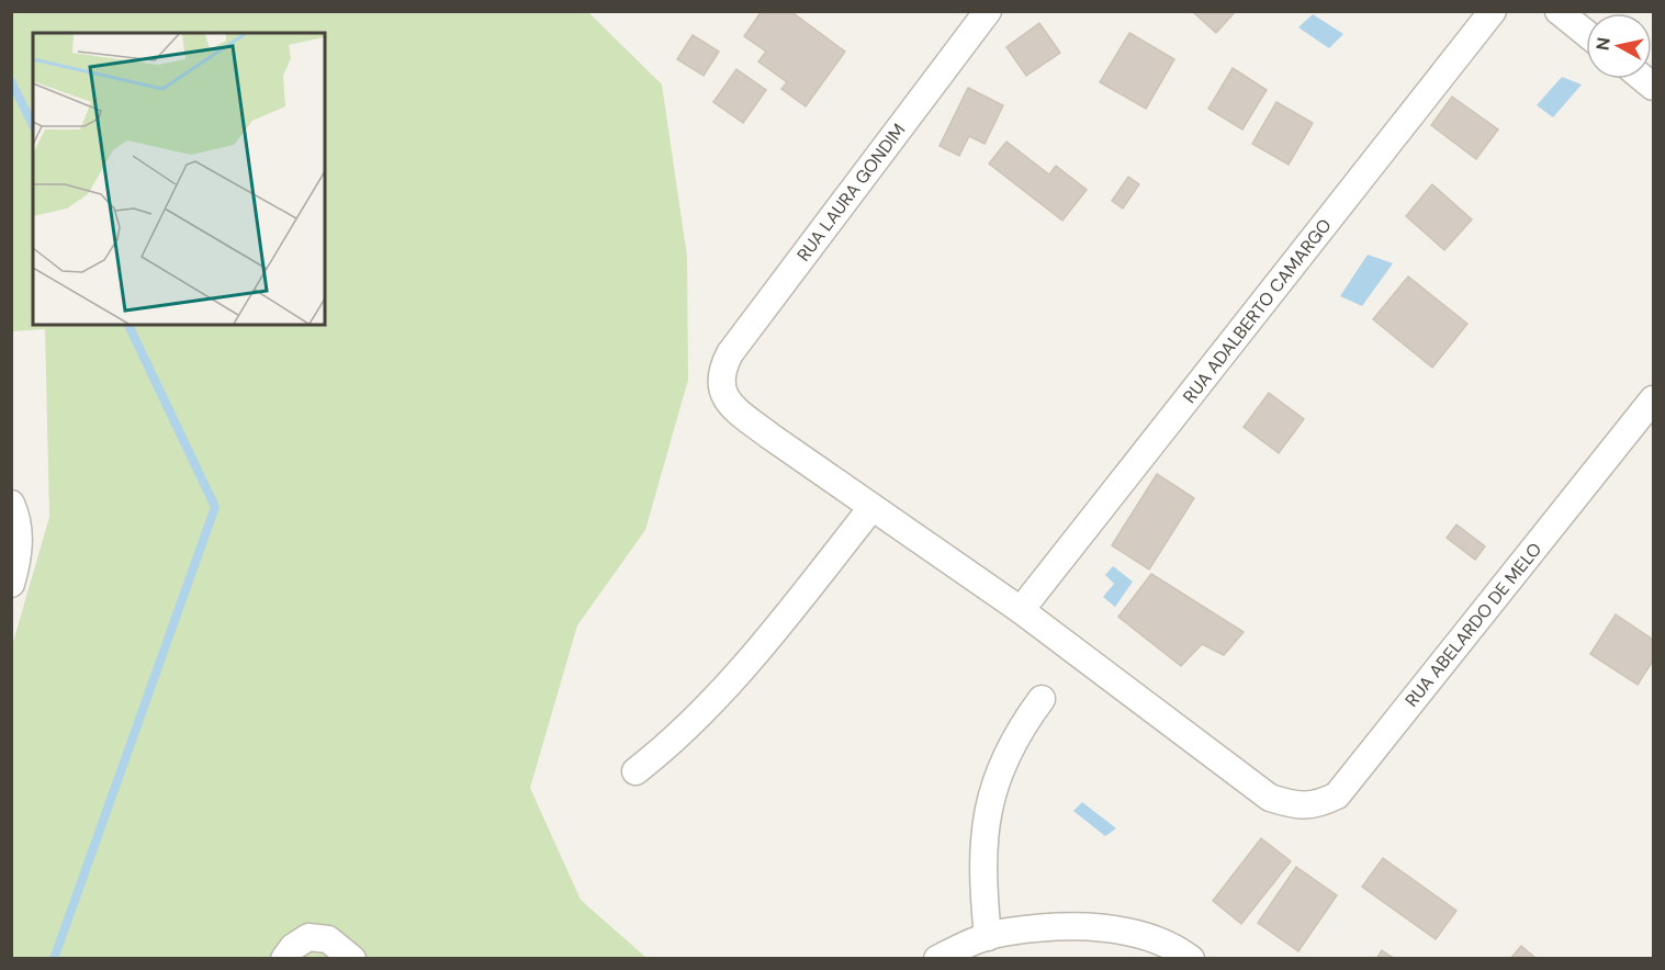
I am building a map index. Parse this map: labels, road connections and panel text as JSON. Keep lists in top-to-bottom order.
{
  "streets": {
    "street": ["RUA LAURA GONDIM", "RUA ADALBERTO CAMARGO", "RUA ABELARDO DE MELO"]
  },
  "crossings": [
    ["RUA ADALBERTO CAMARGO", "RUA ABELARDO DE MELO"]
  ],
  "north": "left"
}
